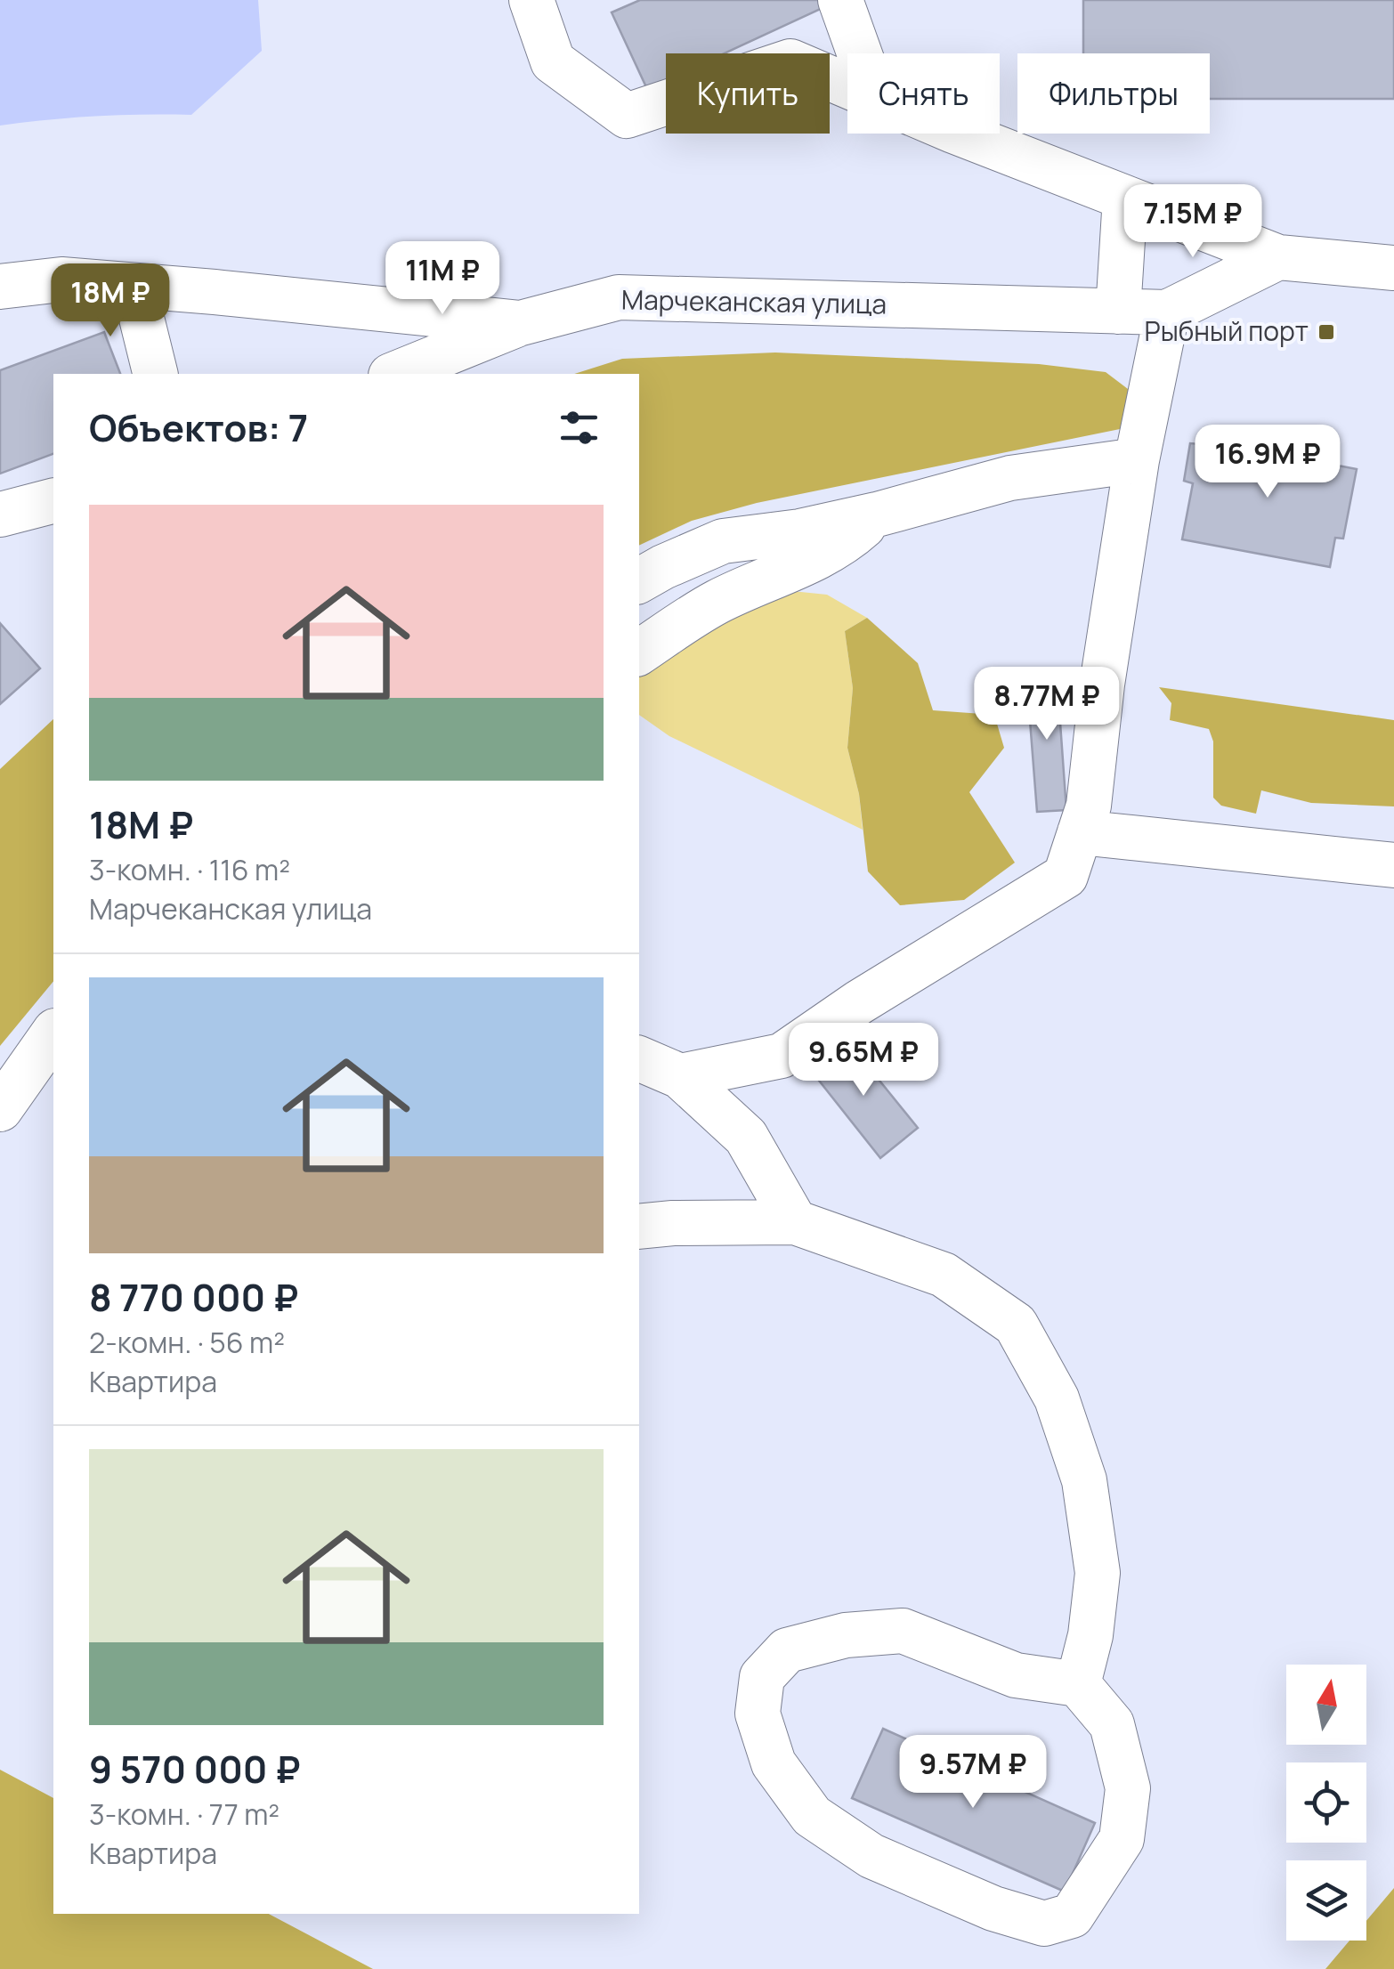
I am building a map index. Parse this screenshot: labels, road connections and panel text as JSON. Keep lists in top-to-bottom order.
{
  "streets": {
    "street": ["Марчеканская улица"]
  },
  "places": {
    "transit": ["Рыбный порт"]
  },
  "north": "top",
  "page": {
    "chip": ["Купить", "Снять", "Фильтры"],
    "price": [
      "7.15M ₽",
      "11M ₽",
      "18M ₽",
      "16.9M ₽",
      "8.77M ₽",
      "9.65M ₽",
      "9.57M ₽"
    ],
    "heading": "Объектов: 7",
    "list": [
      {
        "name": "18M ₽",
        "note": "3-комн. · 116 m² · Марчеканская улица"
      },
      {
        "name": "8 770 000 ₽",
        "note": "2-комн. · 56 m² · Квартира"
      },
      {
        "name": "9 570 000 ₽",
        "note": "3-комн. · 77 m² · Квартира"
      }
    ]
  }
}
